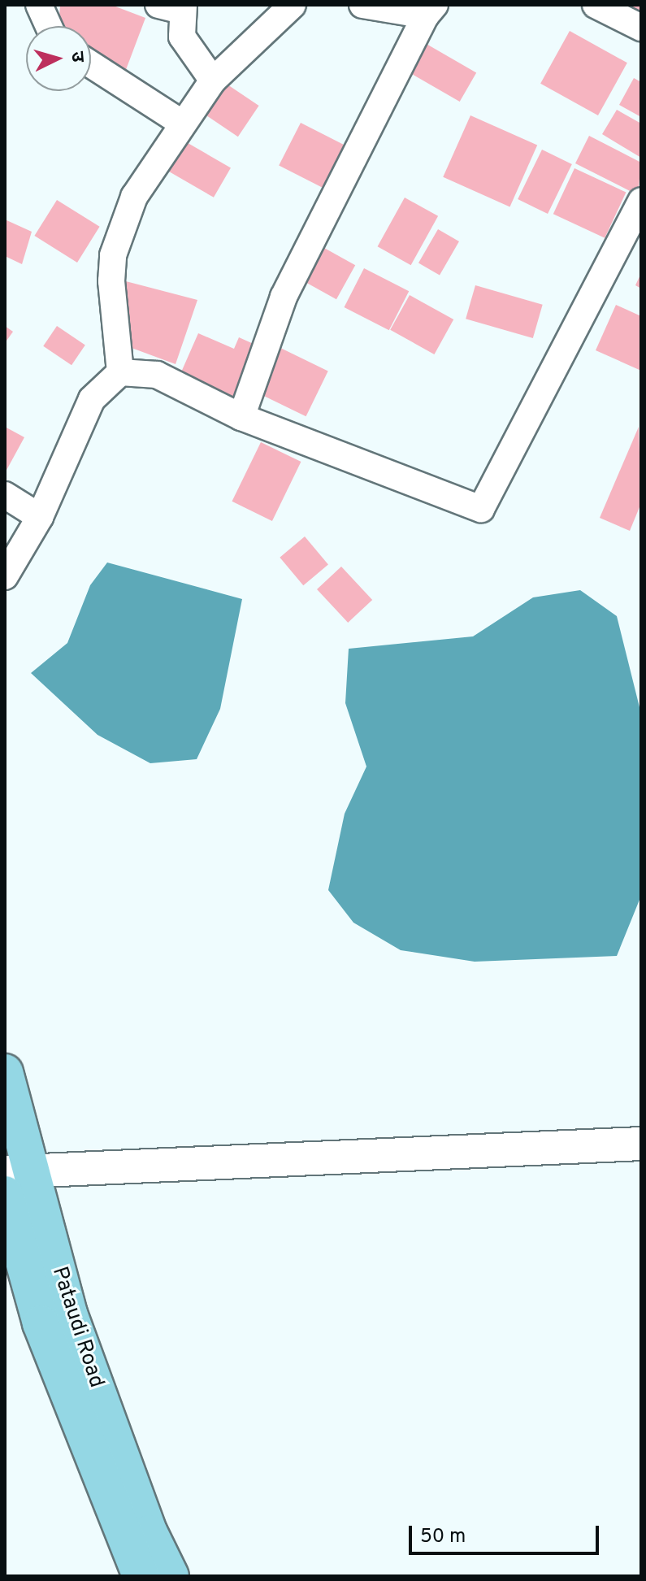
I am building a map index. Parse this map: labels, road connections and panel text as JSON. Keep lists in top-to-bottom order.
{
  "streets": {
    "main road": ["Pataudi Road"]
  },
  "scale_bar": "50 m",
  "north": "right"
}
